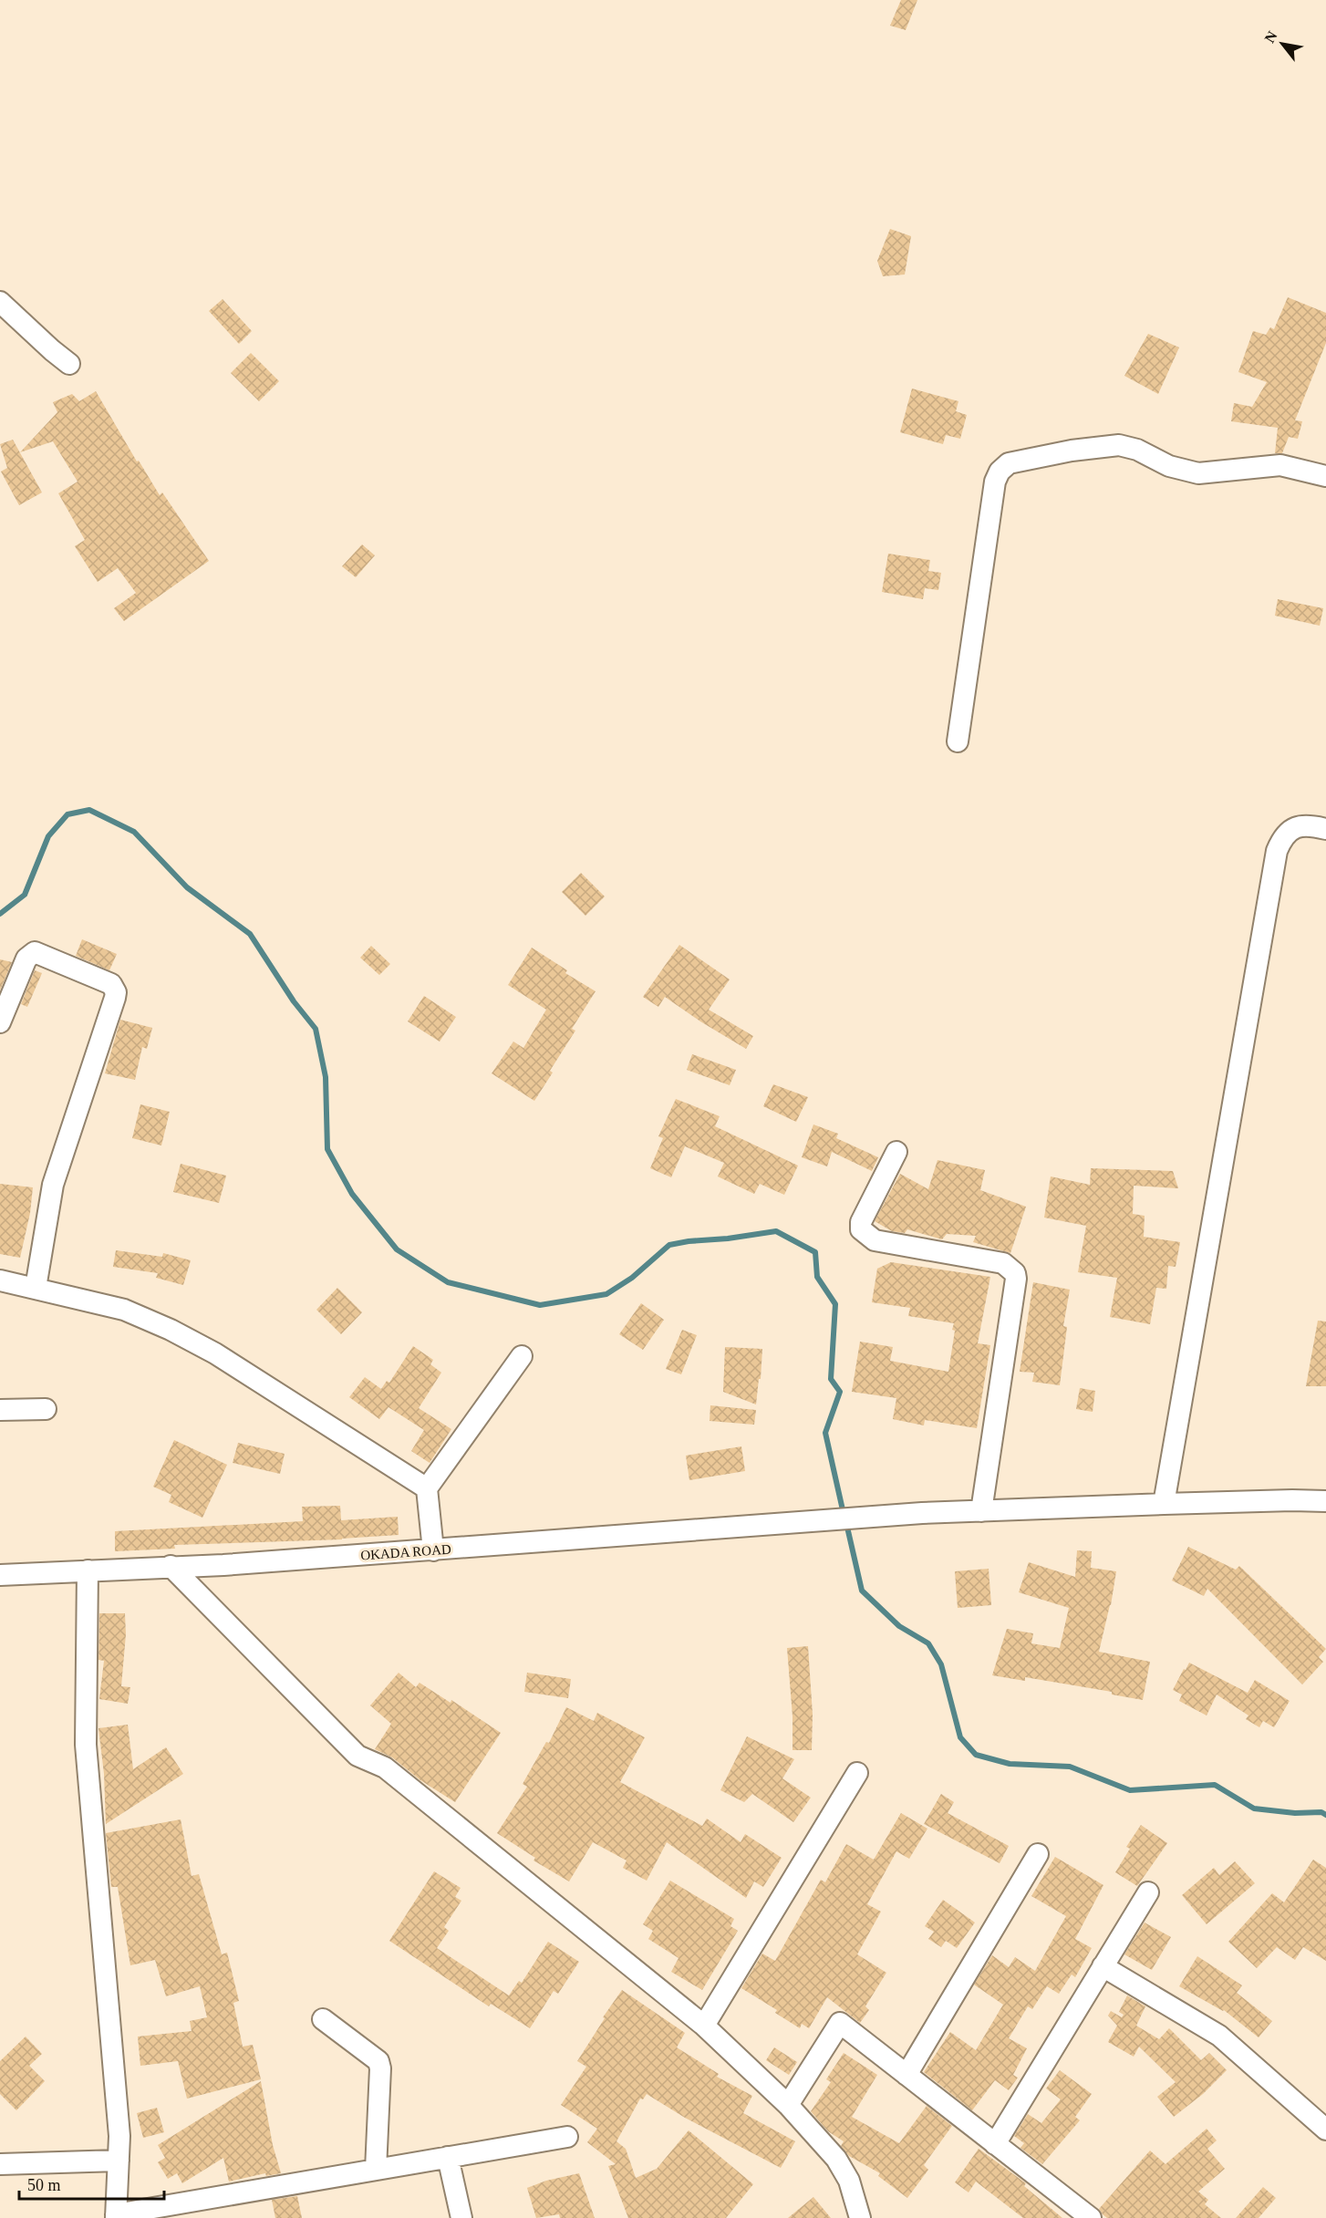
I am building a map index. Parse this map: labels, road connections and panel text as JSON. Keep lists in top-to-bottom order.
{
  "streets": {
    "street": ["OKADA ROAD"]
  },
  "scale_bar": "50 m",
  "north": "top left"
}
